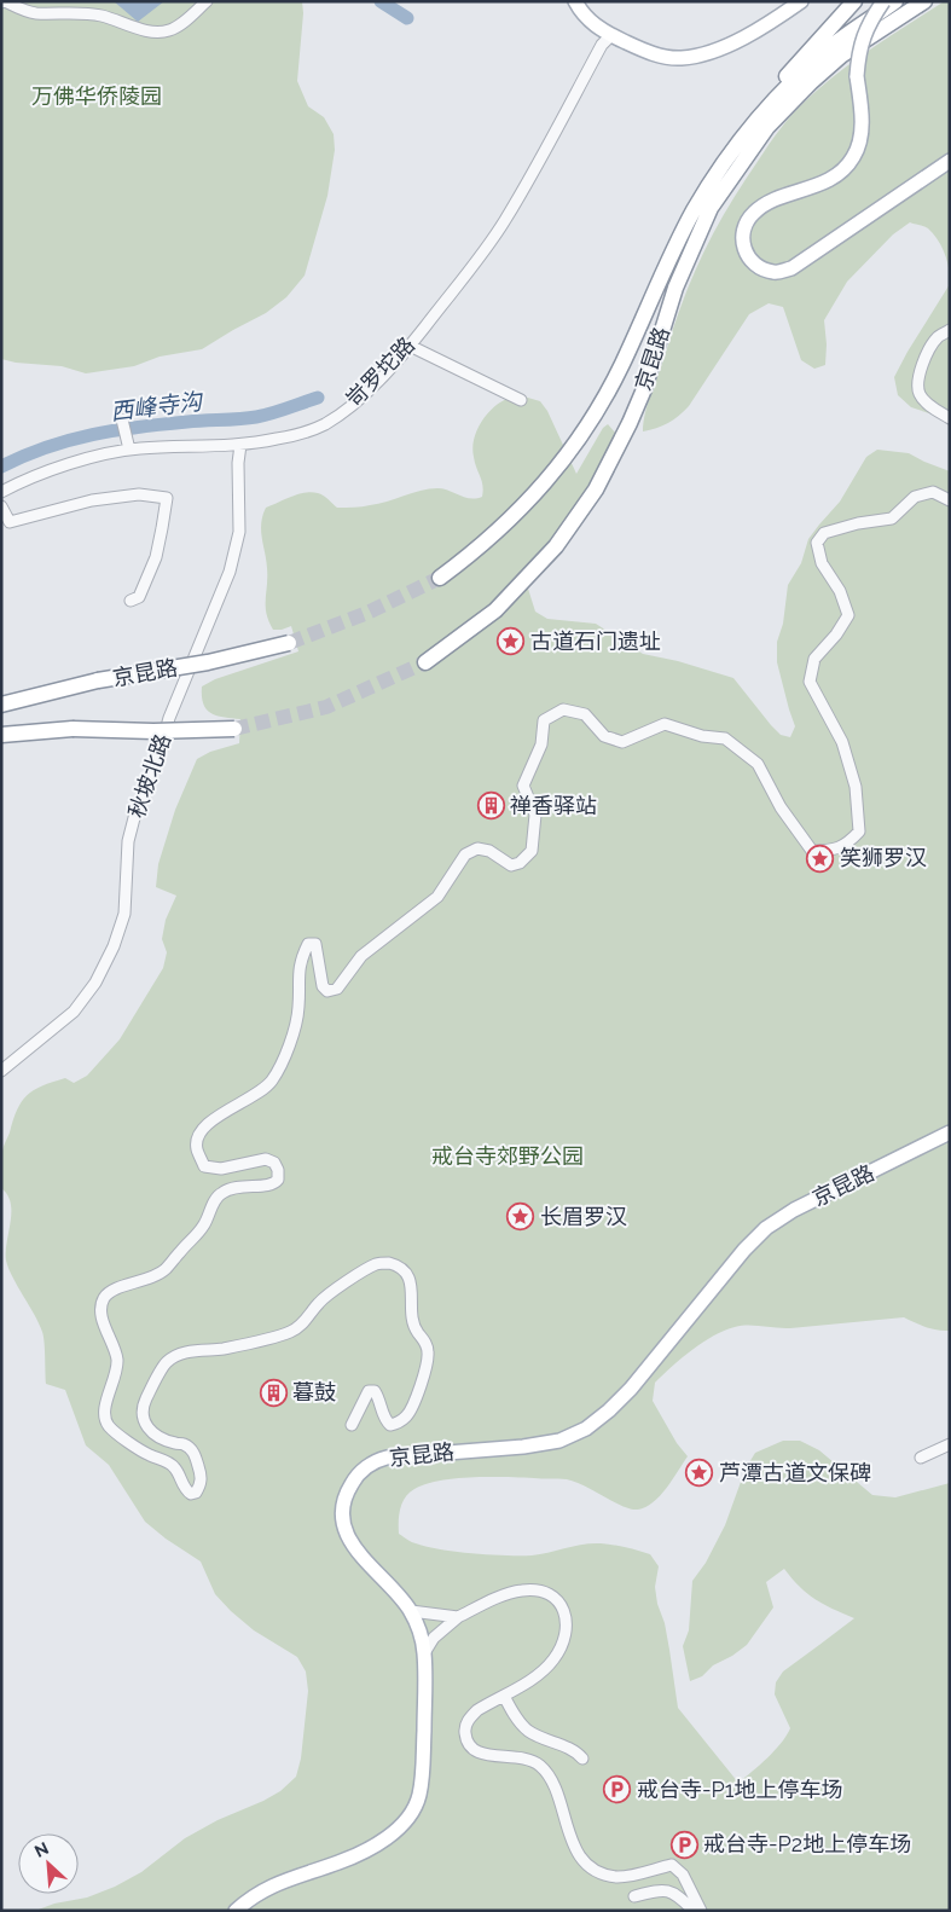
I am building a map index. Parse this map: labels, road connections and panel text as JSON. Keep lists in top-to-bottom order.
{
  "streets": {
    "highway": ["京昆路"],
    "street": ["岢罗坨路", "秋坡北路"]
  },
  "crossings": [
    ["岢罗坨路", "秋坡北路"]
  ],
  "water": ["西峰寺沟"],
  "parks": ["万佛华侨陵园", "戒台寺郊野公园"],
  "places": {
    "place": [
      "古道石门遗址",
      "笑狮罗汉",
      "长眉罗汉",
      "芦潭古道文保碑"
    ],
    "building": ["禅香驿站", "暮鼓"],
    "parking": ["戒台寺-P1地上停车场", "戒台寺-P2地上停车场"]
  },
  "north": "top left"
}
